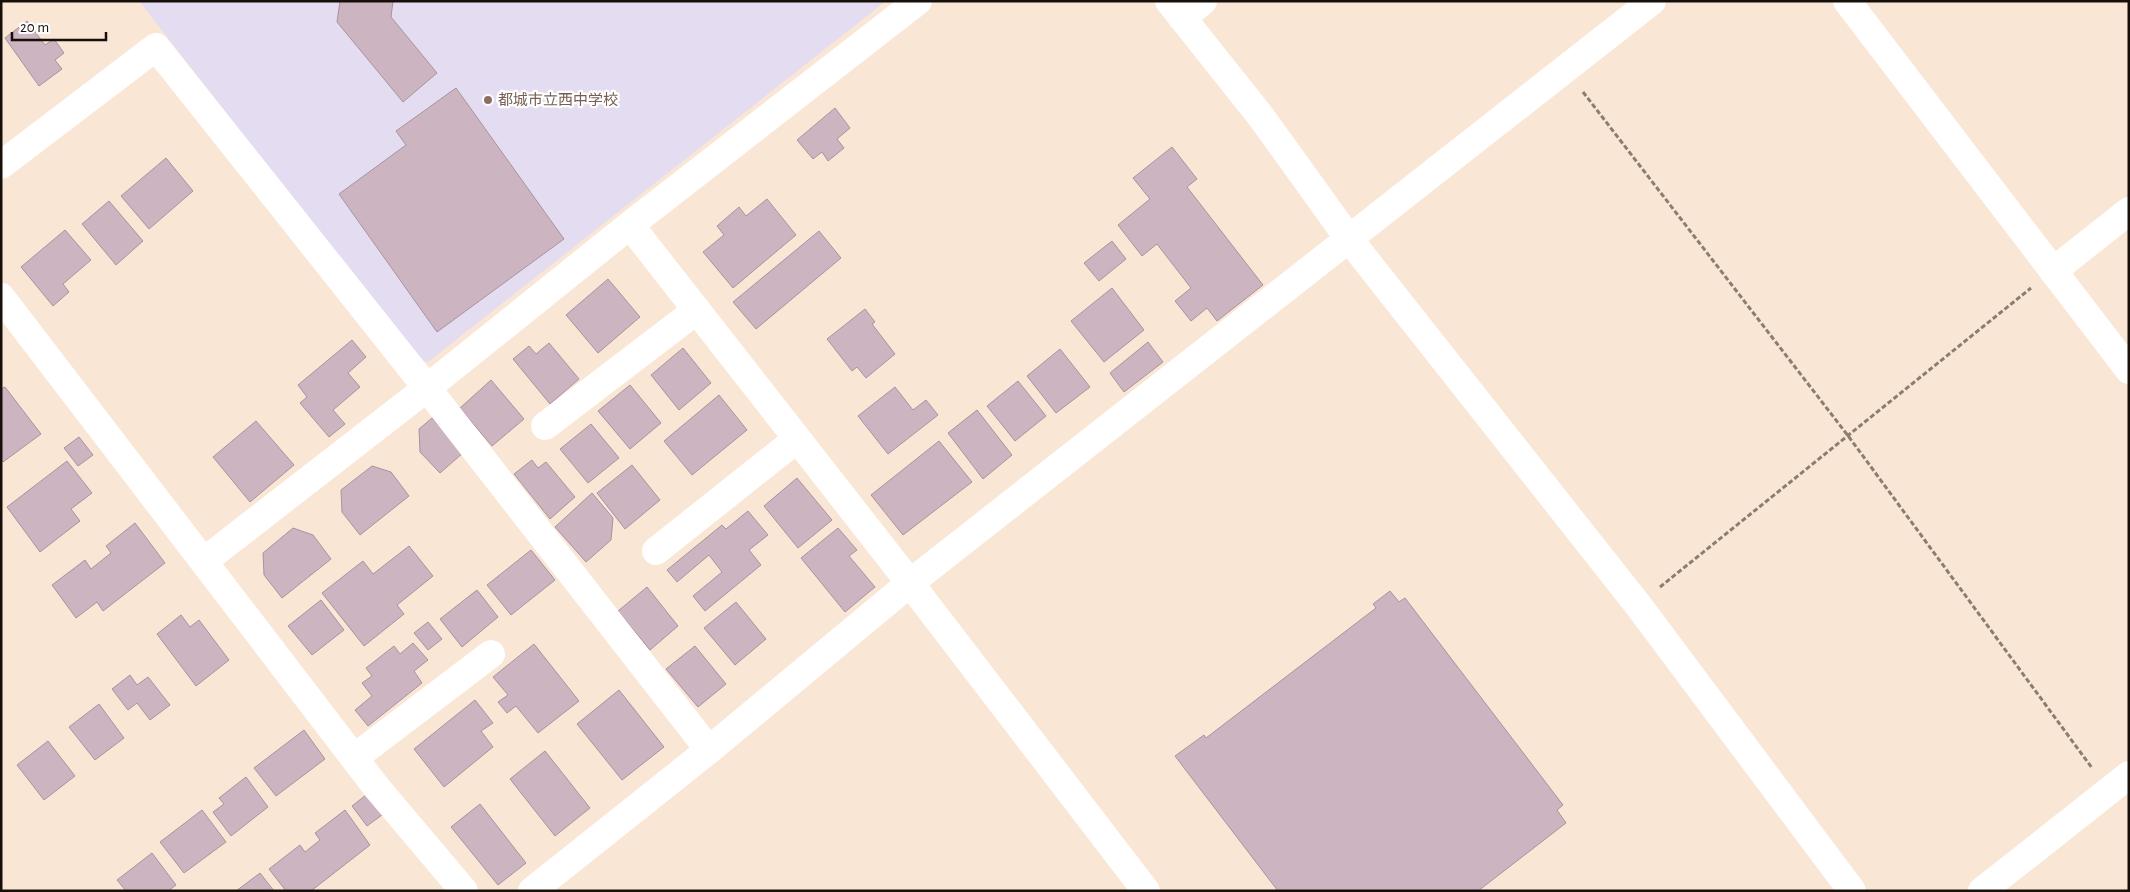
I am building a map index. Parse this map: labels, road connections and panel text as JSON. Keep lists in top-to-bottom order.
{
  "places": ["都城市立西中学校"],
  "scale_bar": "20 m"
}
